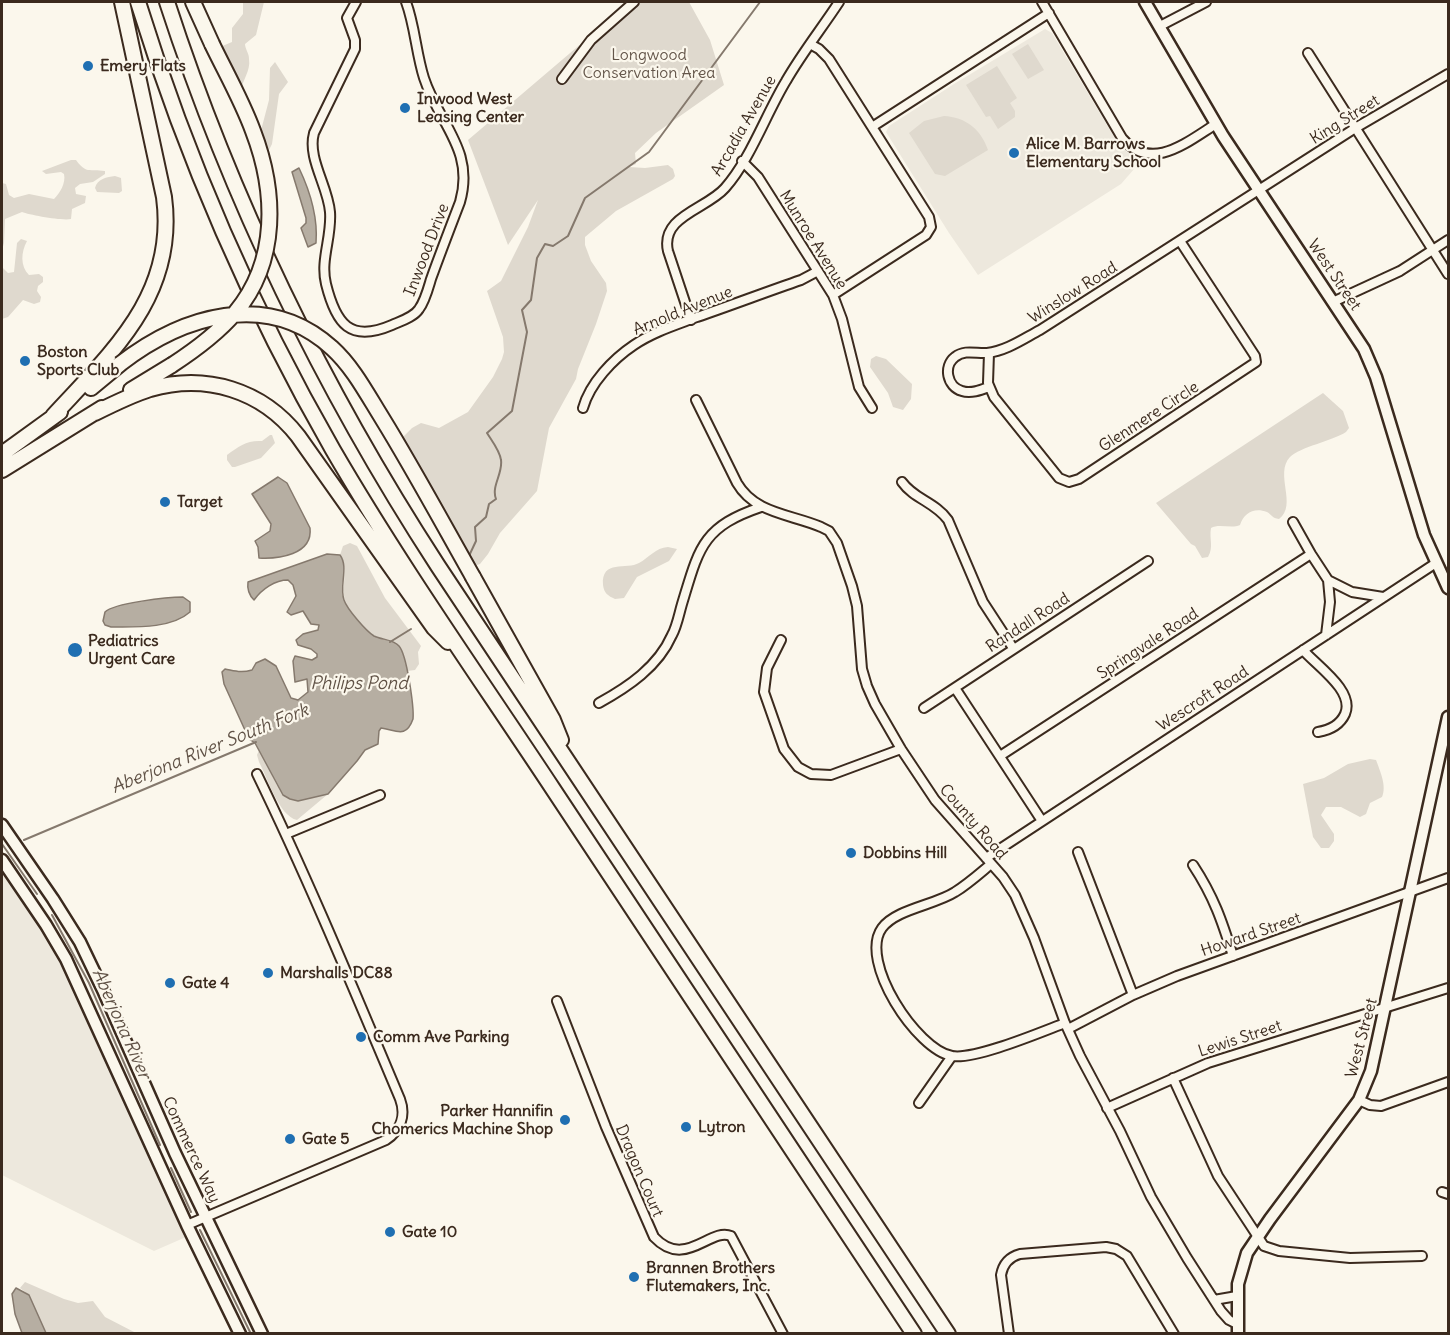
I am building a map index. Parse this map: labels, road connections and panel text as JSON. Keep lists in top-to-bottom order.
{
  "streets": {
    "main road": ["West Street", "Commerce Way"],
    "street": [
      "King Street",
      "Arcadia Avenue",
      "Munroe Avenue",
      "Inwood Drive",
      "Winslow Road",
      "Arnold Avenue",
      "Glenmere Circle",
      "Randall Road",
      "Springvale Road",
      "Wescroft Road",
      "County Road",
      "Howard Street",
      "Lewis Street",
      "Dragon Court"
    ]
  },
  "crossings": [
    ["King Street", "West Street"],
    ["King Street", "Winslow Road"],
    ["Arcadia Avenue", "Munroe Avenue"],
    ["Arcadia Avenue", "Arnold Avenue"],
    ["Munroe Avenue", "Arnold Avenue"],
    ["West Street", "Winslow Road"],
    ["West Street", "Wescroft Road"],
    ["West Street", "County Road"],
    ["West Street", "Howard Street"],
    ["West Street", "Lewis Street"],
    ["Winslow Road", "Glenmere Circle"],
    ["Wescroft Road", "County Road"],
    ["Wescroft Road", "Howard Street"],
    ["County Road", "Howard Street"],
    ["County Road", "Lewis Street"]
  ],
  "water": ["Philips Pond", "Aberjona River South Fork", "Aberjona River"],
  "parks": ["Longwood Conservation Area"],
  "places": [
    "Emery Flats",
    "Inwood West Leasing Center",
    "Alice M. Barrows Elementary School",
    "Boston Sports Club",
    "Target",
    "Pediatrics Urgent Care",
    "Dobbins Hill",
    "Marshalls DC88",
    "Gate 4",
    "Comm Ave Parking",
    "Parker Hannifin Chomerics Machine Shop",
    "Lytron",
    "Gate 5",
    "Gate 10",
    "Brannen Brothers Flutemakers, Inc."
  ]
}
